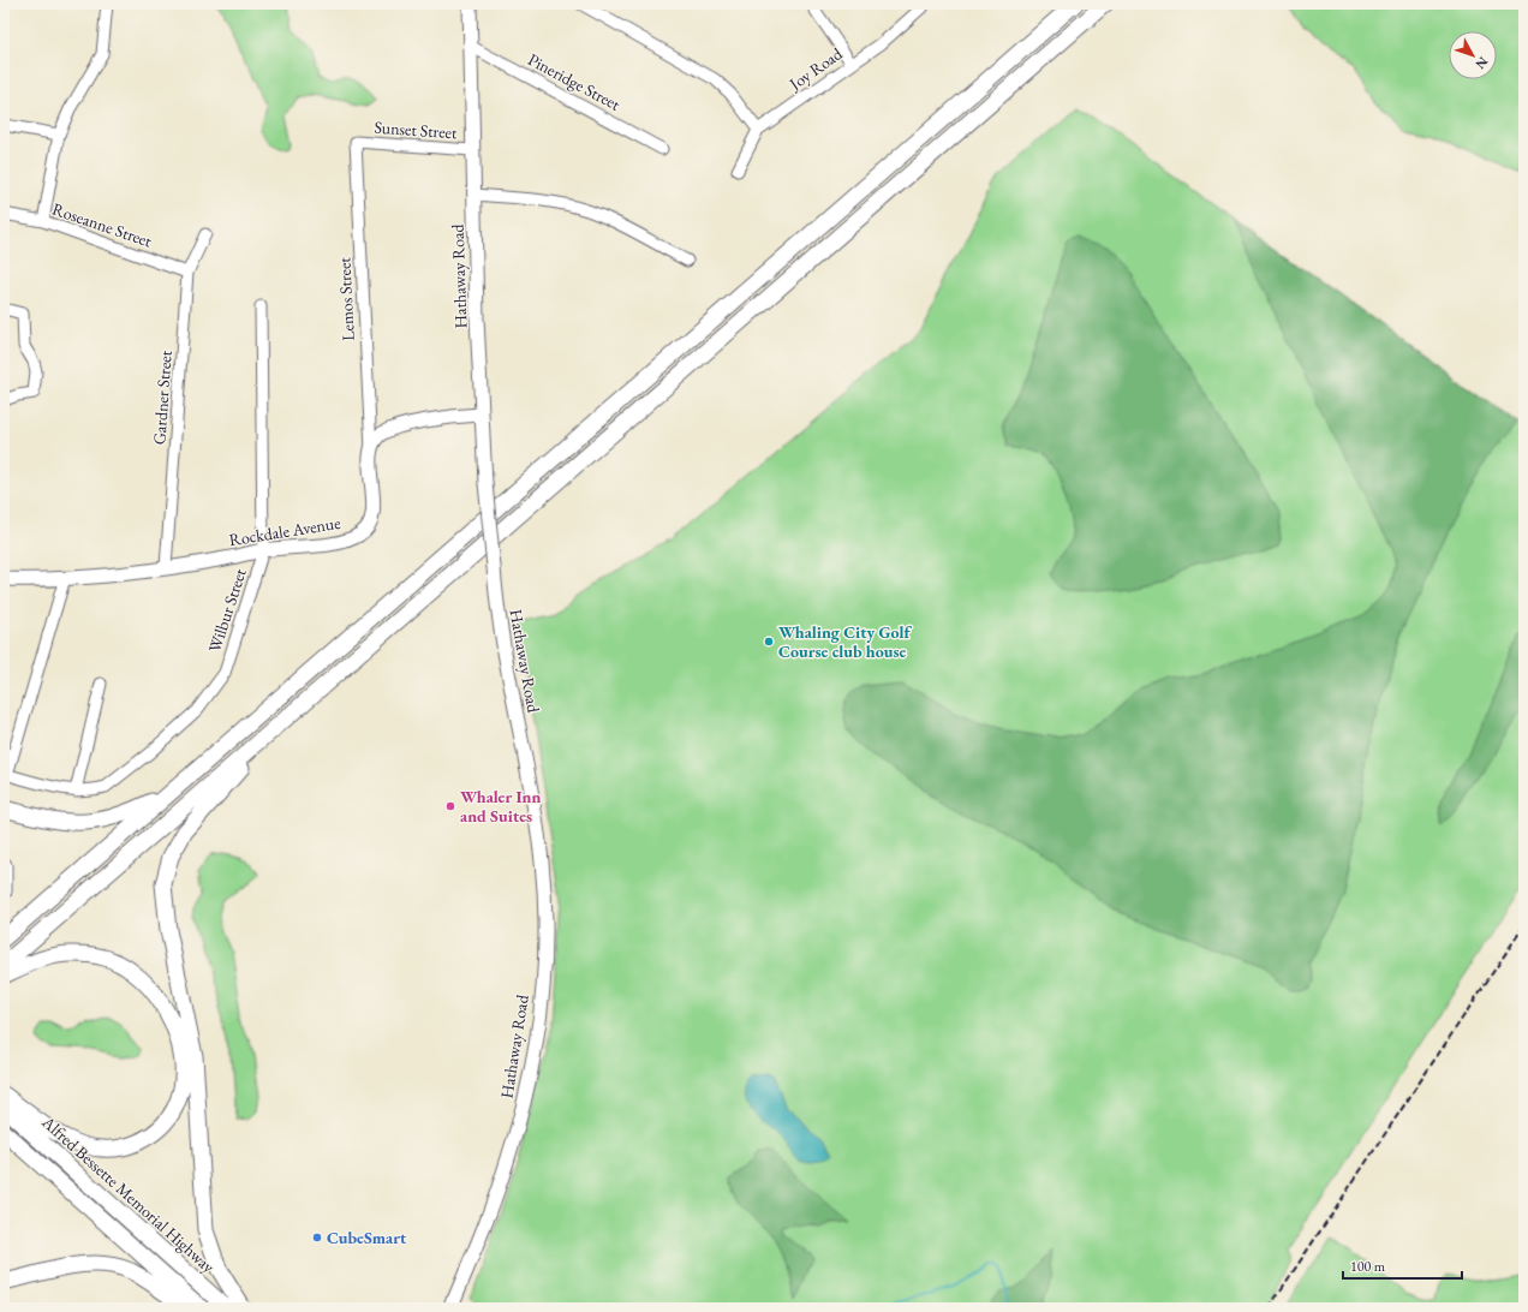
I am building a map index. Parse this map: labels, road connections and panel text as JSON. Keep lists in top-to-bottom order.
{
  "streets": {
    "highway": ["Alfred Bessette Memorial Highway"],
    "main road": ["Hathaway Road", "Rockdale Avenue"],
    "street": [
      "Joy Road",
      "Pineridge Street",
      "Sunset Street",
      "Roseanne Street",
      "Lemos Street",
      "Gardner Street",
      "Wilbur Street"
    ]
  },
  "crossings": [
    ["Pineridge Street", "Hathaway Road"],
    ["Sunset Street", "Hathaway Road"],
    ["Sunset Street", "Lemos Street"],
    ["Roseanne Street", "Gardner Street"],
    ["Lemos Street", "Rockdale Avenue"],
    ["Gardner Street", "Rockdale Avenue"],
    ["Rockdale Avenue", "Wilbur Street"]
  ],
  "places": ["Whaling City Golf Course club house", "Whaler Inn and Suites", "CubeSmart"],
  "scale_bar": "100 m",
  "north": "bottom right"
}
